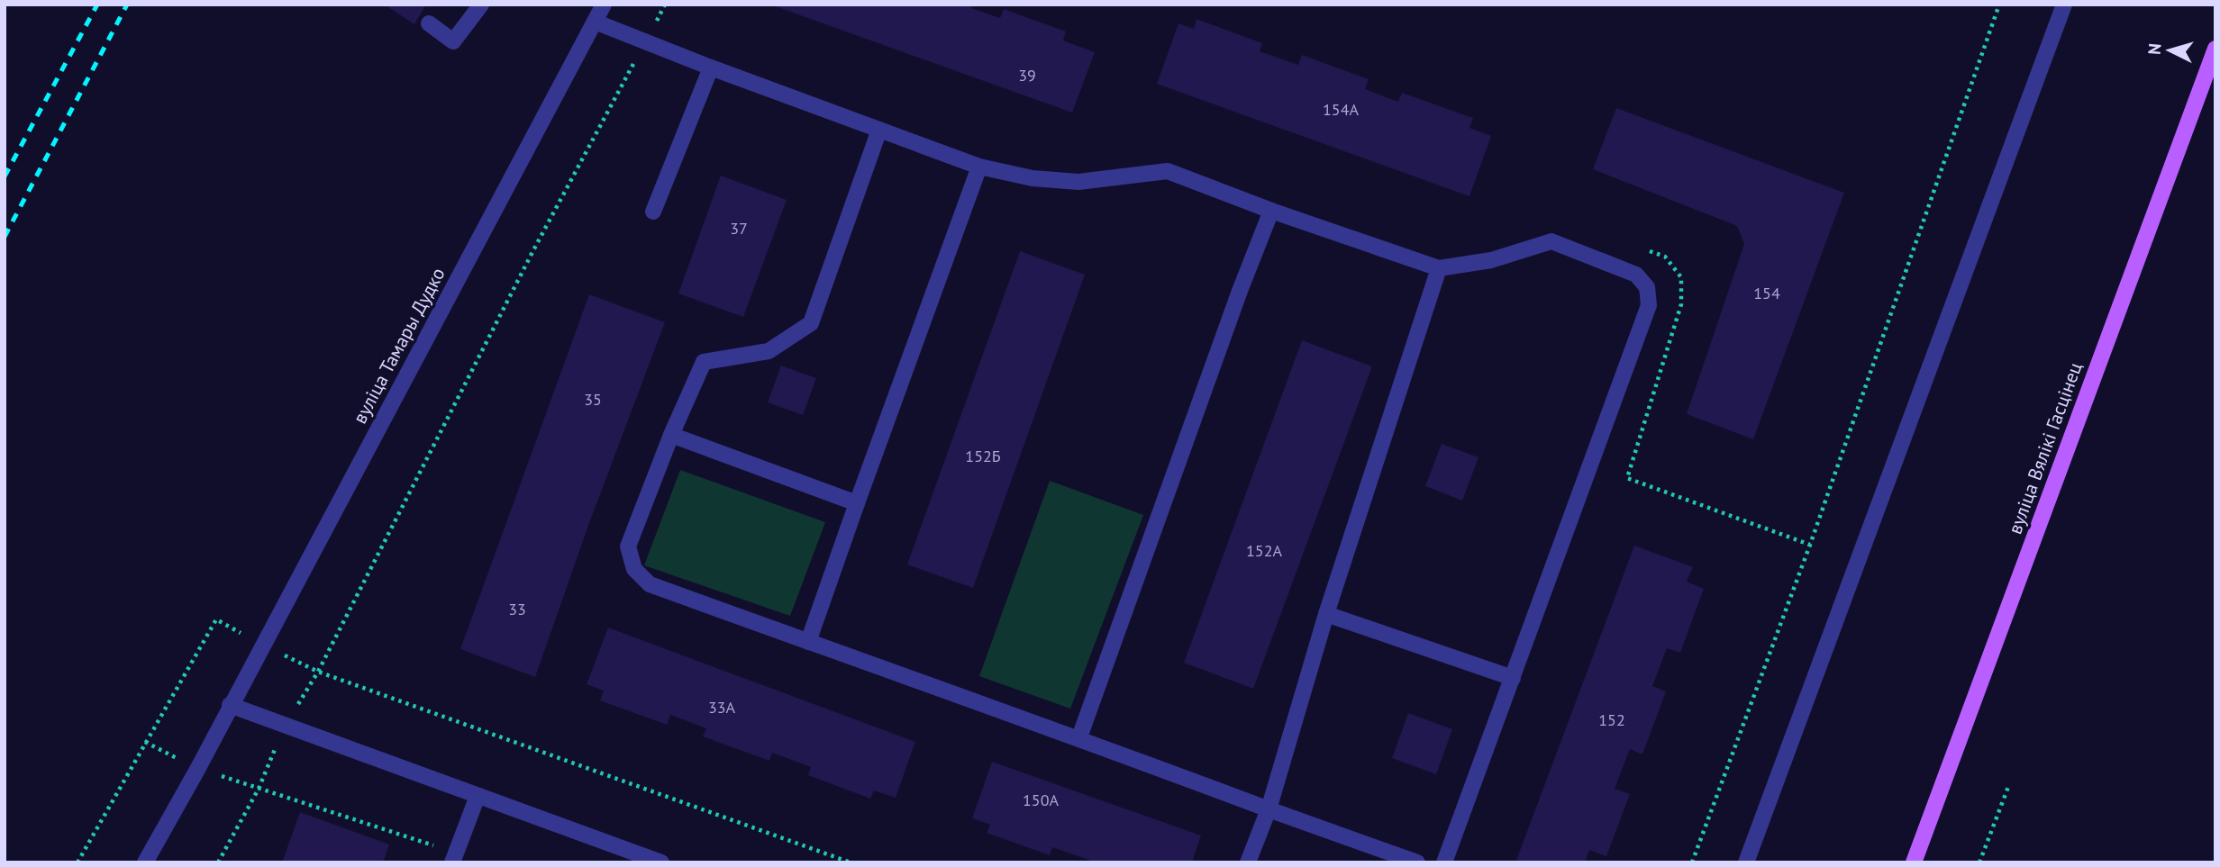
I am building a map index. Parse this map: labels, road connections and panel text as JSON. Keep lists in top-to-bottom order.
{
  "streets": {
    "main road": ["вуліца Вялікі Гасцінец"],
    "street": ["вуліца Тамары Дудко"]
  },
  "house_numbers": [
    "39",
    "154А",
    "37",
    "154",
    "35",
    "152Б",
    "152А",
    "33",
    "33А",
    "152",
    "150А"
  ],
  "north": "left"
}
